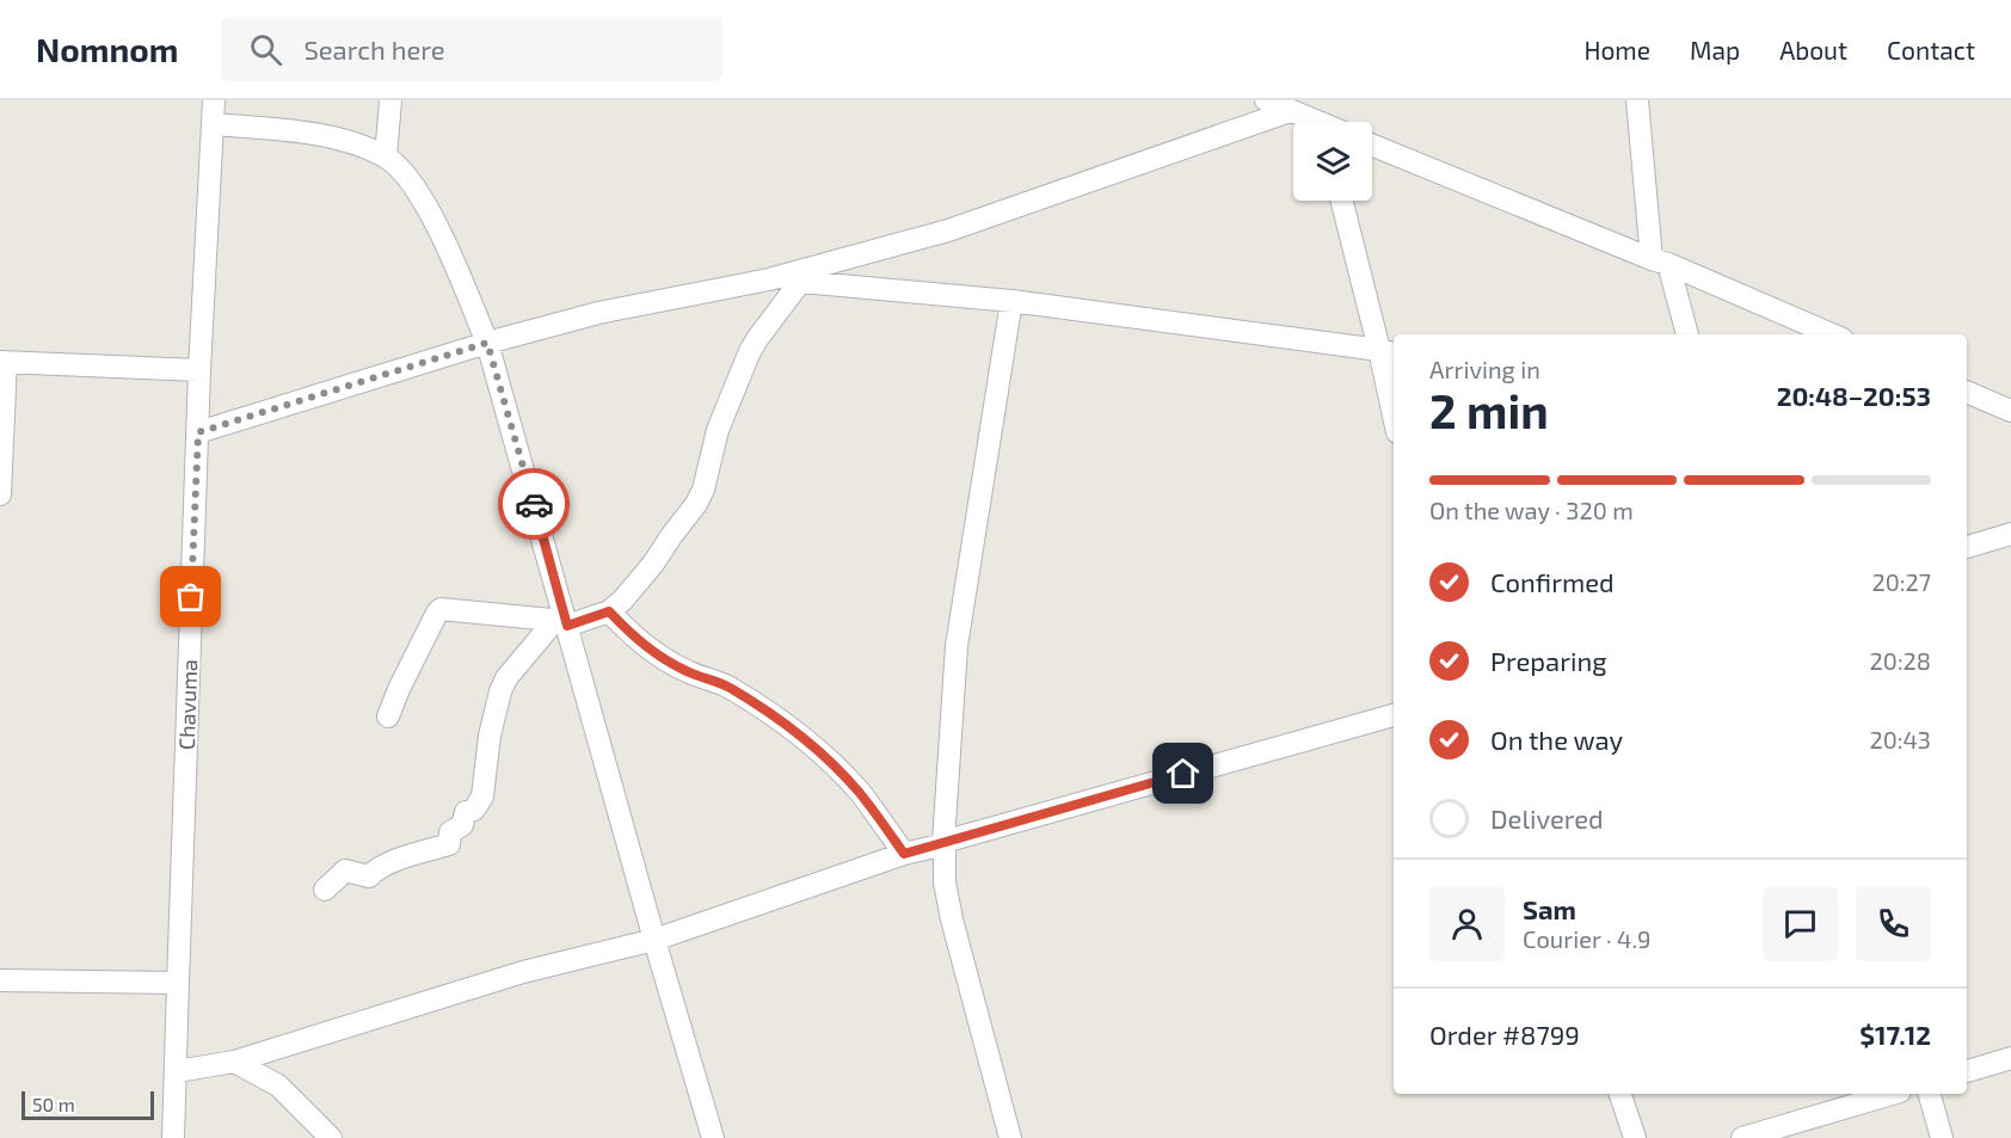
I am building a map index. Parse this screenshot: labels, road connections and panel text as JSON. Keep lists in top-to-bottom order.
{
  "streets": {
    "street": ["Chavuma"]
  },
  "scale_bar": "50 m",
  "page": {
    "header": "Nomnom",
    "search": "Search here",
    "nav": [
      "Home",
      "Map",
      "About",
      "Contact"
    ],
    "heading": ["2 min", "Arriving in", "20:48–20:53"],
    "panel": [
      "Sam",
      "Courier · 4.9",
      "Order #8799",
      "$17.12"
    ],
    "bar": "On the way · 320 m",
    "list": [
      ["Confirmed", "20:27"],
      ["Preparing", "20:28"],
      ["On the way", "20:43"],
      "Delivered"
    ],
    "scale": "50 m"
  }
}
